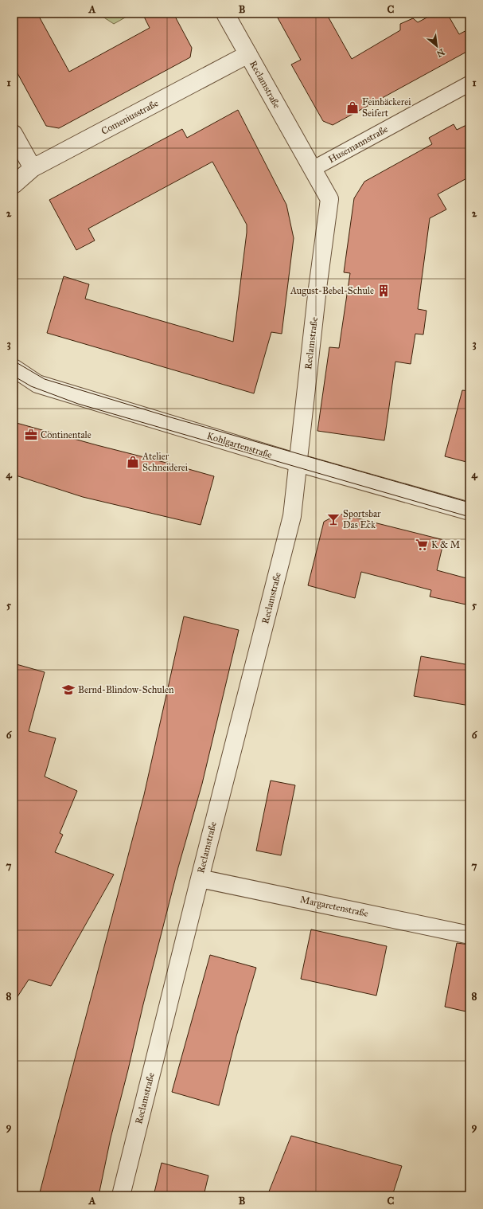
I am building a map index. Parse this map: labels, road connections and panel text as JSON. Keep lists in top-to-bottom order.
{
  "streets": {
    "street": [
      "Reclamstraße",
      "Comeniusstraße",
      "Husemannstraße",
      "Kohlgartenstraße",
      "Margaretenstraße"
    ]
  },
  "crossings": [
    ["Reclamstraße", "Comeniusstraße"],
    ["Reclamstraße", "Husemannstraße"],
    ["Reclamstraße", "Kohlgartenstraße"],
    ["Reclamstraße", "Margaretenstraße"]
  ],
  "places": {
    "shop": ["Feinbäckerei Seifert", "Atelier Schneiderei"],
    "building": ["August-Bebel-Schule"],
    "office": ["Continentale"],
    "bar": ["Sportsbar Das Eck"],
    "supermarket": ["K & M"],
    "school or university": ["Bernd-Blindow-Schulen"]
  },
  "north": "bottom right",
  "grid": {
    "columns": ["A", "B", "C"],
    "rows": [
      "1",
      "2",
      "3",
      "4",
      "5",
      "6",
      "7",
      "8",
      "9"
    ]
  }
}
